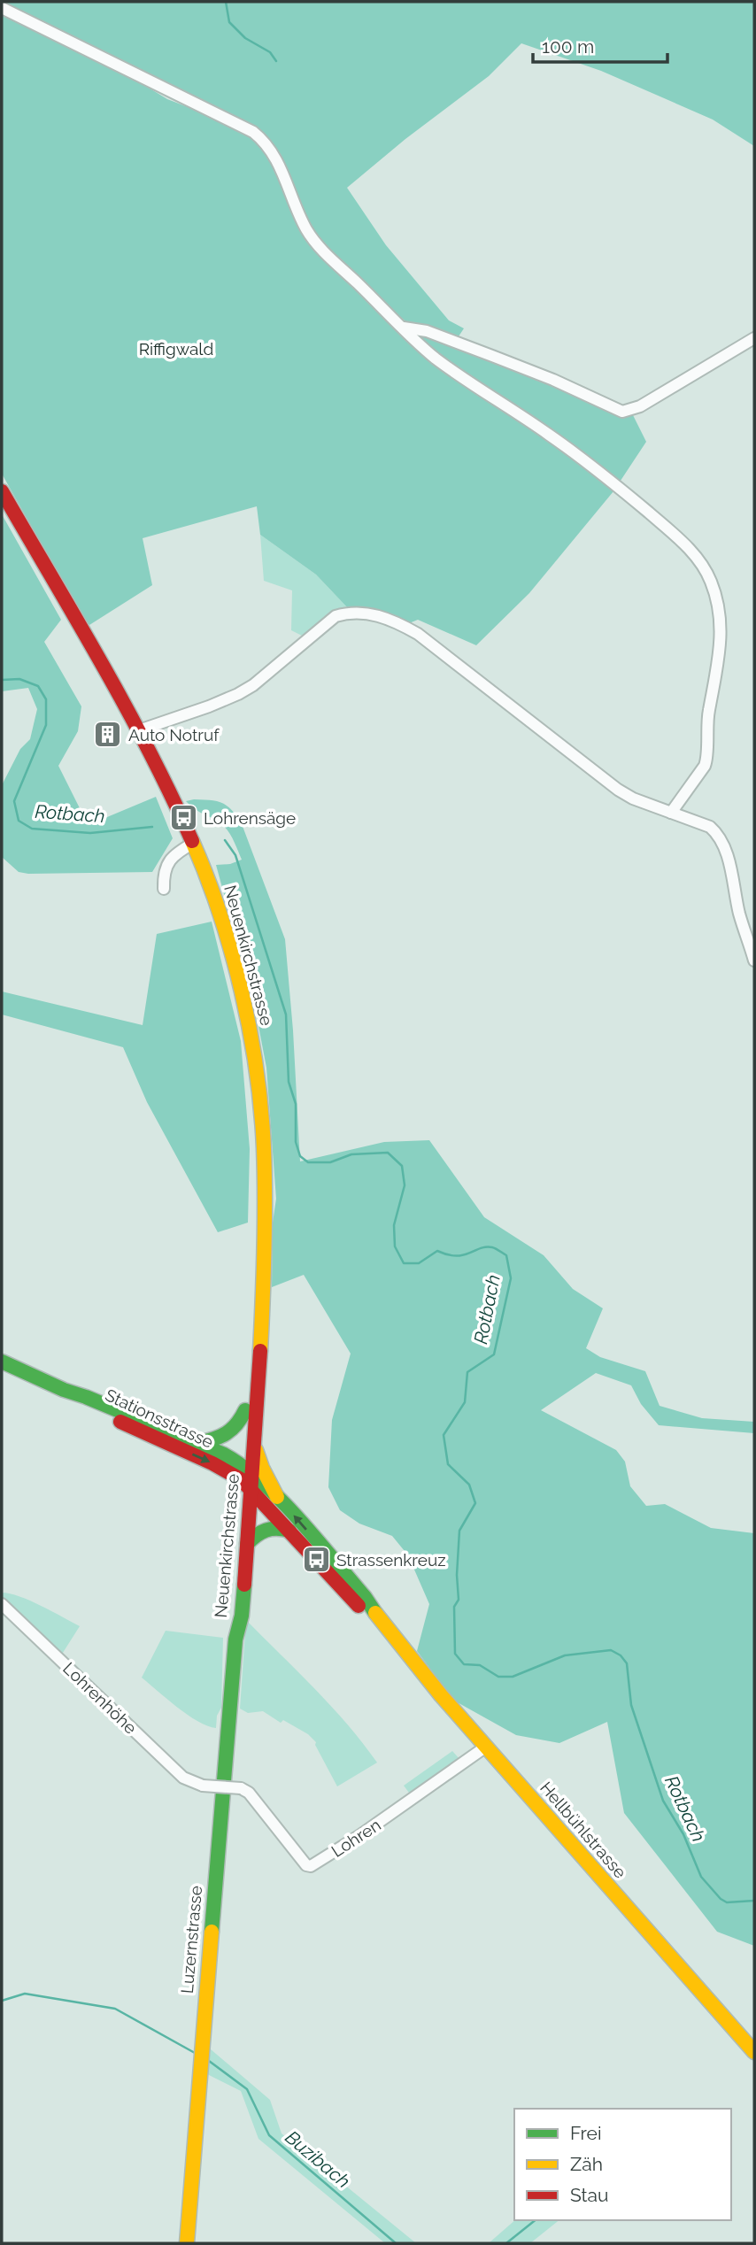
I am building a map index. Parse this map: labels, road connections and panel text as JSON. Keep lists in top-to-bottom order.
{
  "streets": {
    "main road": [
      "Neuenkirchstrasse",
      "Stationsstrasse",
      "Hellbühlstrasse",
      "Luzernstrasse"
    ],
    "street": ["Lohrenhöhe", "Lohren"]
  },
  "crossings": [
    ["Neuenkirchstrasse", "Stationsstrasse"],
    ["Neuenkirchstrasse", "Hellbühlstrasse"],
    ["Neuenkirchstrasse", "Luzernstrasse"],
    ["Stationsstrasse", "Hellbühlstrasse"],
    ["Lohrenhöhe", "Lohren"],
    ["Hellbühlstrasse", "Lohren"]
  ],
  "water": ["Rotbach", "Buzibach"],
  "parks": ["Riffigwald"],
  "places": {
    "building": ["Auto Notruf"],
    "bus stop": ["Lohrensäge", "Strassenkreuz"]
  },
  "legend": ["Frei", "Zäh", "Stau"],
  "scale_bar": "100 m"
}
